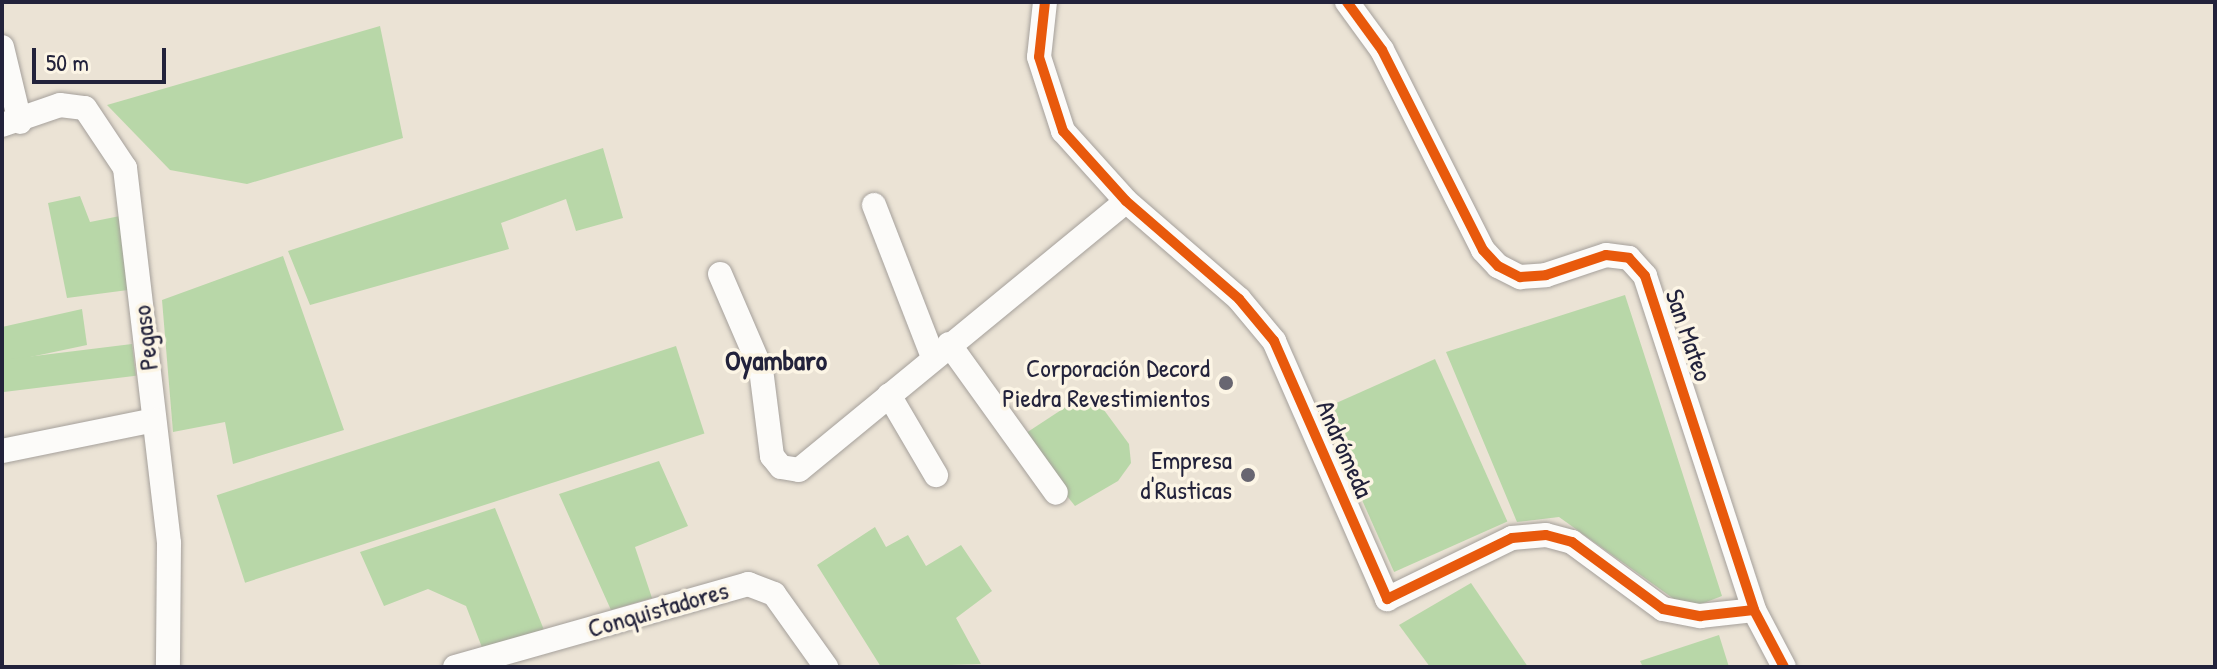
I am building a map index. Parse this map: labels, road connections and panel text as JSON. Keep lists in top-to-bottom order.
{
  "streets": {
    "street": [
      "San Mateo",
      "Pegaso",
      "Andrómeda",
      "Conquistadores"
    ]
  },
  "crossings": [
    ["San Mateo", "Andrómeda"]
  ],
  "districts": ["Oyambaro"],
  "places": ["Corporación Decord Piedra Revestimientos", "Empresa d'Rusticas"],
  "scale_bar": "50 m"
}
